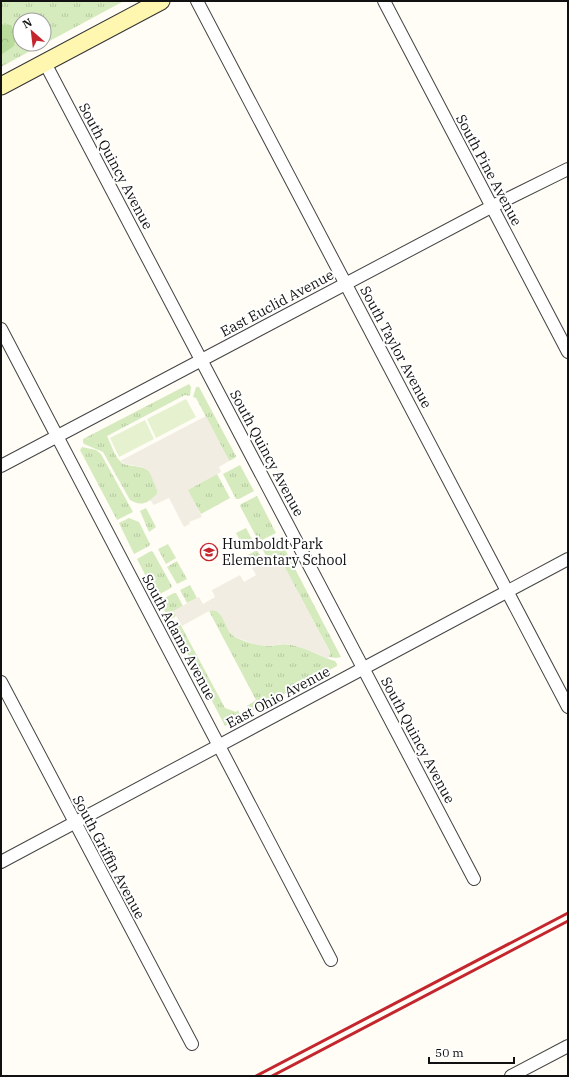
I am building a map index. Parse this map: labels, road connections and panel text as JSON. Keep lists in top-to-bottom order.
{
  "streets": {
    "street": [
      "South Quincy Avenue",
      "South Pine Avenue",
      "East Euclid Avenue",
      "South Taylor Avenue",
      "South Adams Avenue",
      "East Ohio Avenue",
      "South Griffin Avenue"
    ]
  },
  "crossings": [
    ["South Quincy Avenue", "East Euclid Avenue"],
    ["South Quincy Avenue", "East Ohio Avenue"],
    ["South Pine Avenue", "East Euclid Avenue"],
    ["East Euclid Avenue", "South Taylor Avenue"],
    ["East Euclid Avenue", "South Adams Avenue"],
    ["South Taylor Avenue", "East Ohio Avenue"],
    ["South Adams Avenue", "East Ohio Avenue"],
    ["East Ohio Avenue", "South Griffin Avenue"]
  ],
  "places": {
    "school or university": ["Humboldt Park Elementary School"]
  },
  "scale_bar": "50 m",
  "north": "top left"
}
